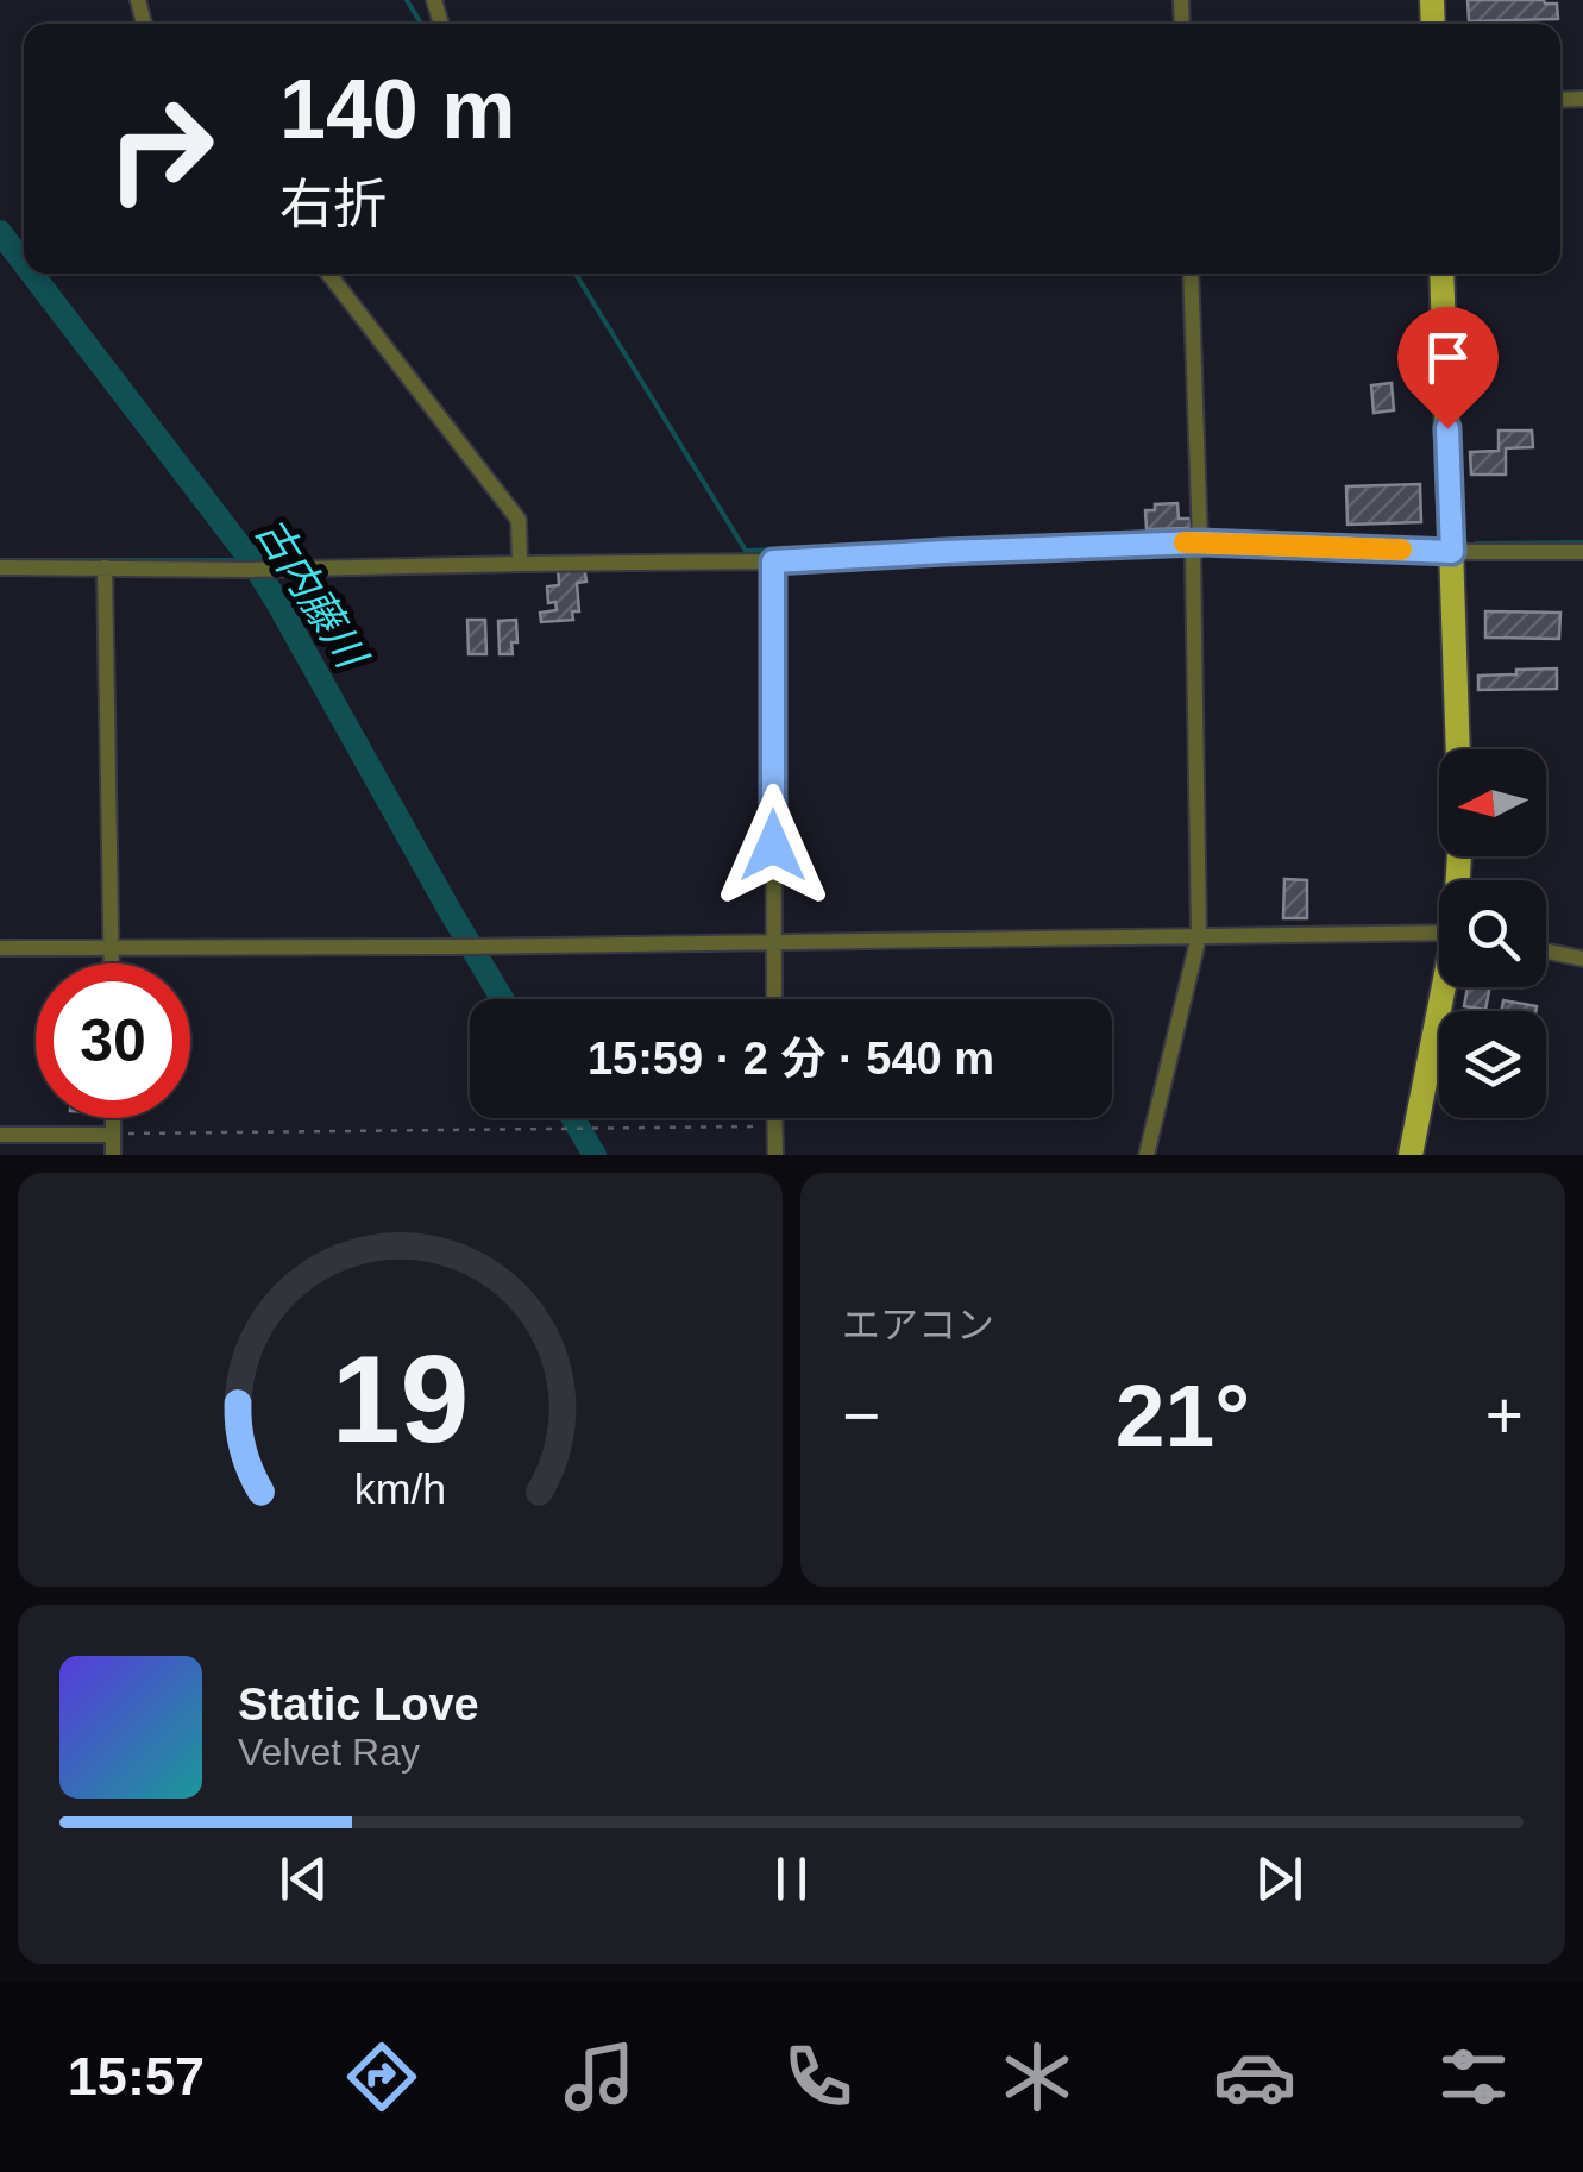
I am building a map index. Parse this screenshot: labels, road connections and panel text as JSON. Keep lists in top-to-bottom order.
{
  "water": ["古内藤川"],
  "north": "left",
  "page": {
    "turn": ["140 m", "右折"],
    "limit": "30",
    "trip": "15:59 · 2 分 · 540 m",
    "tile": "エアコン",
    "heat": ["−", "21°", "+"],
    "song": ["Static Love", "Velvet Ray"],
    "tabs": "15:57",
    "gauge": ["19", "km/h"]
  }
}
